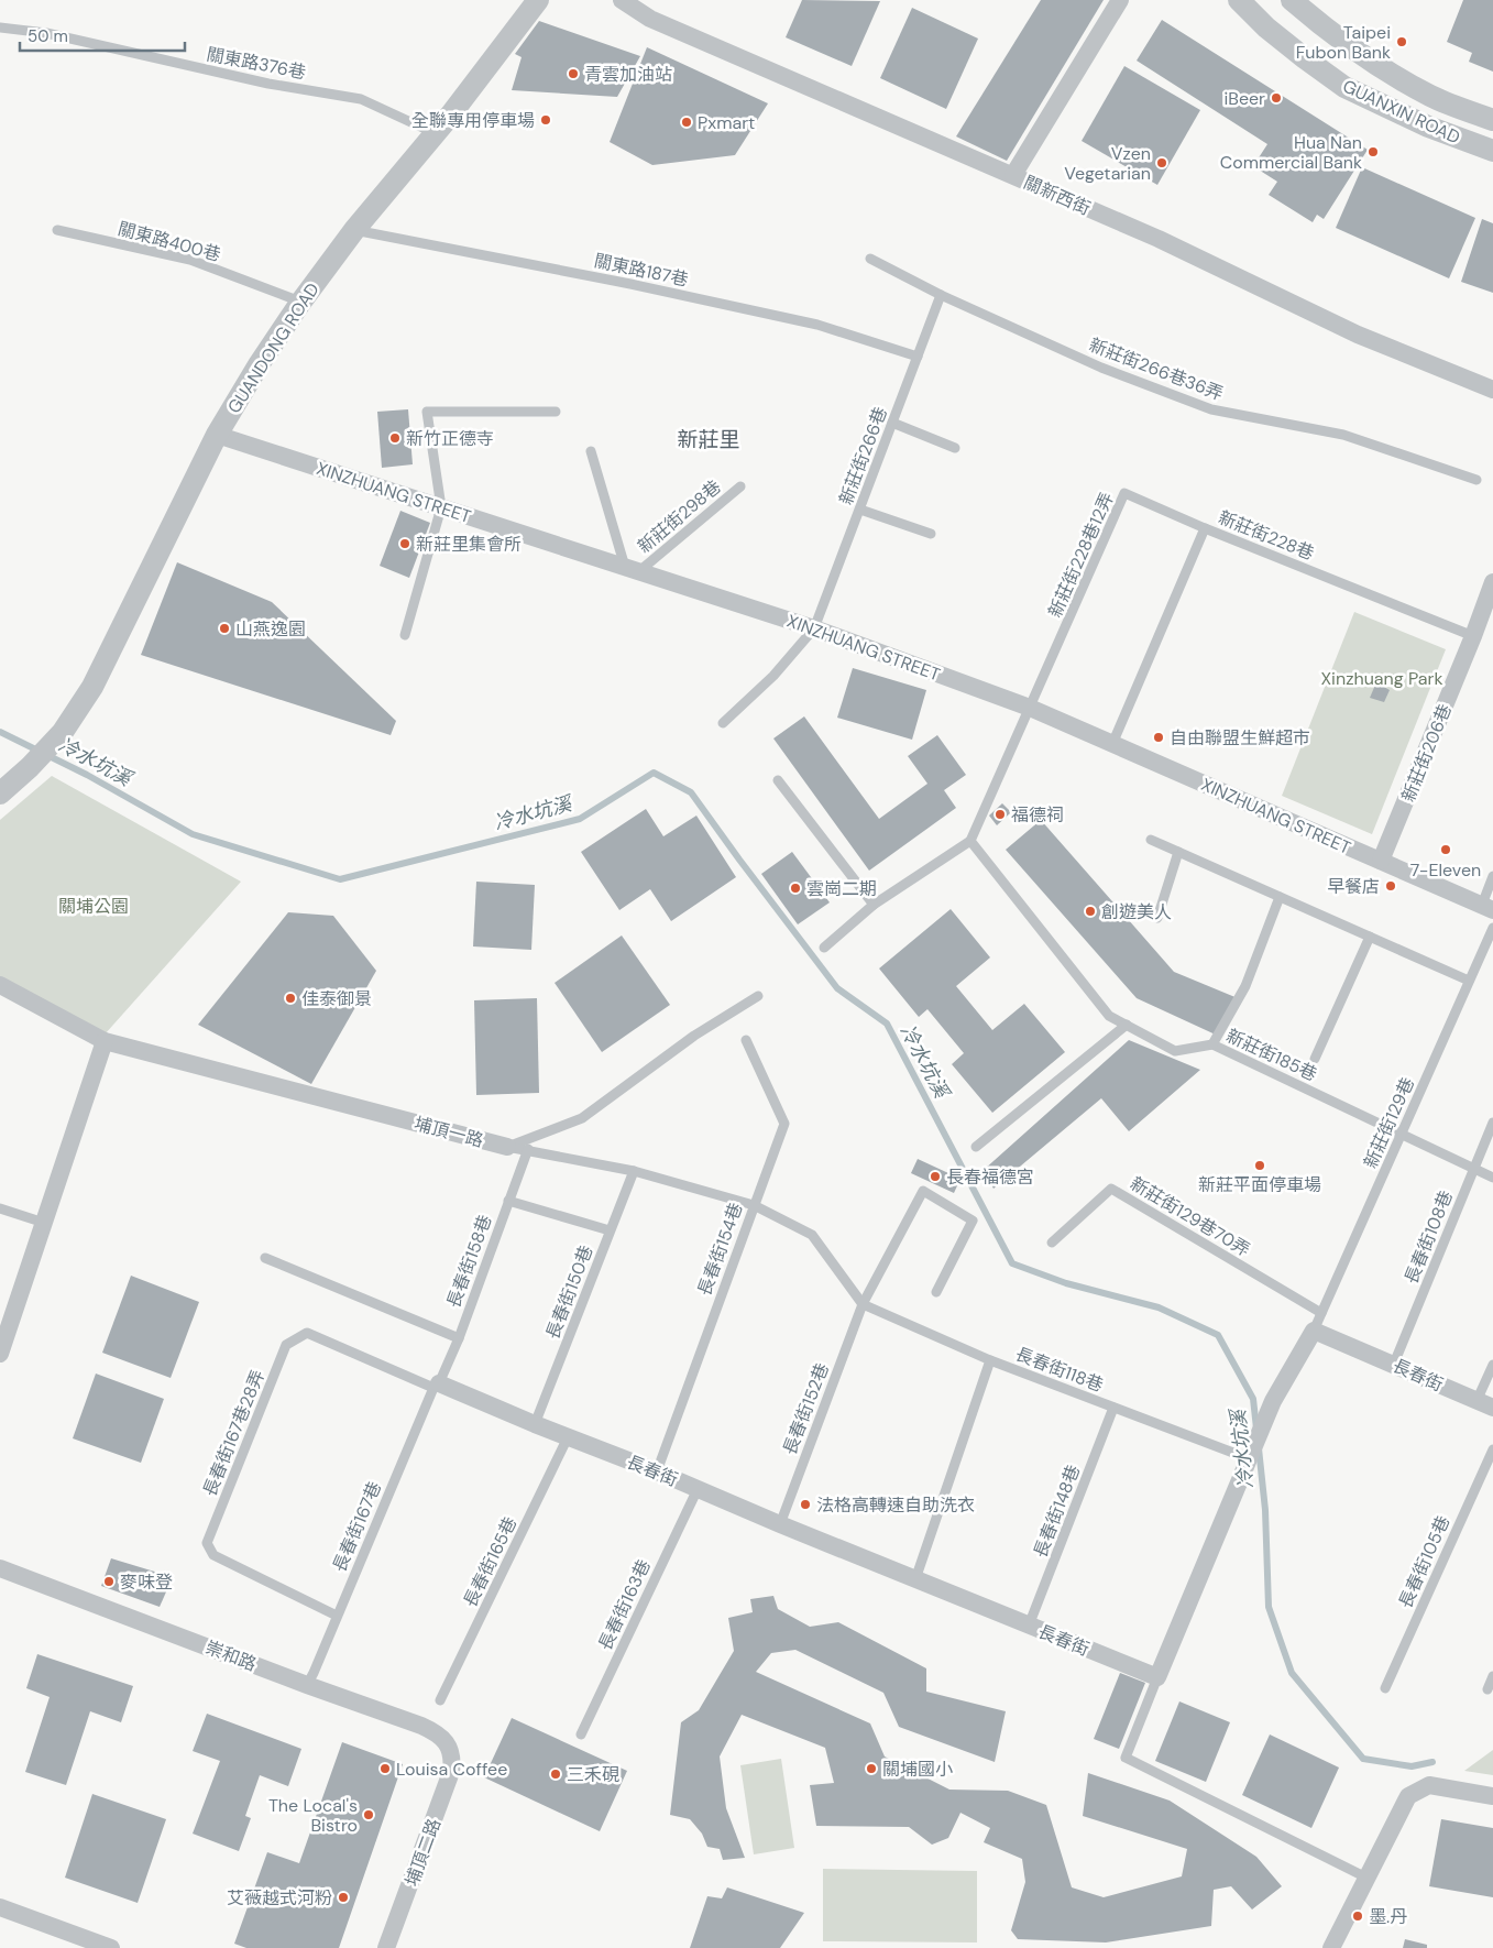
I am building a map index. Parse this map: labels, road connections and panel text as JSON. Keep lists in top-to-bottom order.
{
  "streets": {
    "street": [
      "GUANXIN ROAD",
      "關新西街",
      "GUANDONG ROAD",
      "XINZHUANG STREET",
      "新莊街206巷",
      "埔頂一路",
      "長春街",
      "崇和路",
      "埔頂二路"
    ],
    "lane": [
      "關東路376巷",
      "關東路400巷",
      "關東路187巷",
      "新莊街266巷36弄",
      "新莊街266巷",
      "新莊街298巷",
      "新莊街228巷",
      "新莊街228巷12弄",
      "新莊街185巷",
      "新莊街129巷",
      "新莊街129巷70弄",
      "長春街108巷",
      "長春街154巷",
      "長春街158巷",
      "長春街150巷",
      "長春街118巷",
      "長春街152巷",
      "長春街167巷28弄",
      "長春街148巷",
      "長春街167巷",
      "長春街165巷",
      "長春街105巷",
      "長春街163巷"
    ]
  },
  "crossings": [
    ["關東路376巷", "GUANDONG ROAD"],
    ["關東路400巷", "GUANDONG ROAD"],
    ["關東路187巷", "GUANDONG ROAD"],
    ["關東路187巷", "新莊街266巷"],
    ["GUANDONG ROAD", "XINZHUANG STREET"],
    ["新莊街266巷36弄", "新莊街266巷"],
    ["新莊街266巷", "XINZHUANG STREET"],
    ["XINZHUANG STREET", "新莊街298巷"],
    ["XINZHUANG STREET", "新莊街228巷"],
    ["XINZHUANG STREET", "新莊街228巷12弄"],
    ["XINZHUANG STREET", "新莊街206巷"],
    ["新莊街228巷", "新莊街228巷12弄"],
    ["新莊街228巷", "新莊街206巷"],
    ["新莊街185巷", "新莊街129巷"],
    ["新莊街185巷", "長春街108巷"],
    ["新莊街129巷", "新莊街129巷70弄"],
    ["新莊街129巷", "長春街"],
    ["長春街108巷", "長春街"],
    ["長春街154巷", "長春街"],
    ["長春街158巷", "長春街"],
    ["長春街158巷", "長春街167巷28弄"],
    ["長春街158巷", "長春街167巷"],
    ["長春街150巷", "長春街"],
    ["長春街118巷", "長春街152巷"],
    ["長春街118巷", "長春街148巷"],
    ["長春街", "長春街152巷"],
    ["長春街", "長春街167巷28弄"],
    ["長春街", "長春街148巷"],
    ["長春街", "長春街167巷"],
    ["長春街", "長春街165巷"],
    ["長春街", "長春街163巷"],
    ["長春街167巷28弄", "長春街167巷"],
    ["長春街167巷", "崇和路"],
    ["崇和路", "埔頂二路"]
  ],
  "districts": ["新莊里"],
  "water": ["冷水坑溪"],
  "parks": ["Xinzhuang Park", "關埔公園"],
  "places": [
    "Taipei Fubon Bank",
    "青雲加油站",
    "iBeer",
    "全聯專用停車場",
    "Pxmart",
    "Hua Nan Commercial Bank",
    "Vzen Vegetarian",
    "新竹正德寺",
    "新莊里集會所",
    "山燕逸園",
    "自由聯盟生鮮超市",
    "福德祠",
    "7-Eleven",
    "早餐店",
    "雲崗二期",
    "創遊美人",
    "佳泰御景",
    "新莊平面停車場",
    "長春福德宮",
    "法格高轉速自助洗衣",
    "麥味登",
    "Louisa Coffee",
    "關埔國小",
    "三禾硯",
    "The Local's Bistro",
    "艾薇越式河粉",
    "墨.丹"
  ],
  "scale_bar": "50 m"
}
